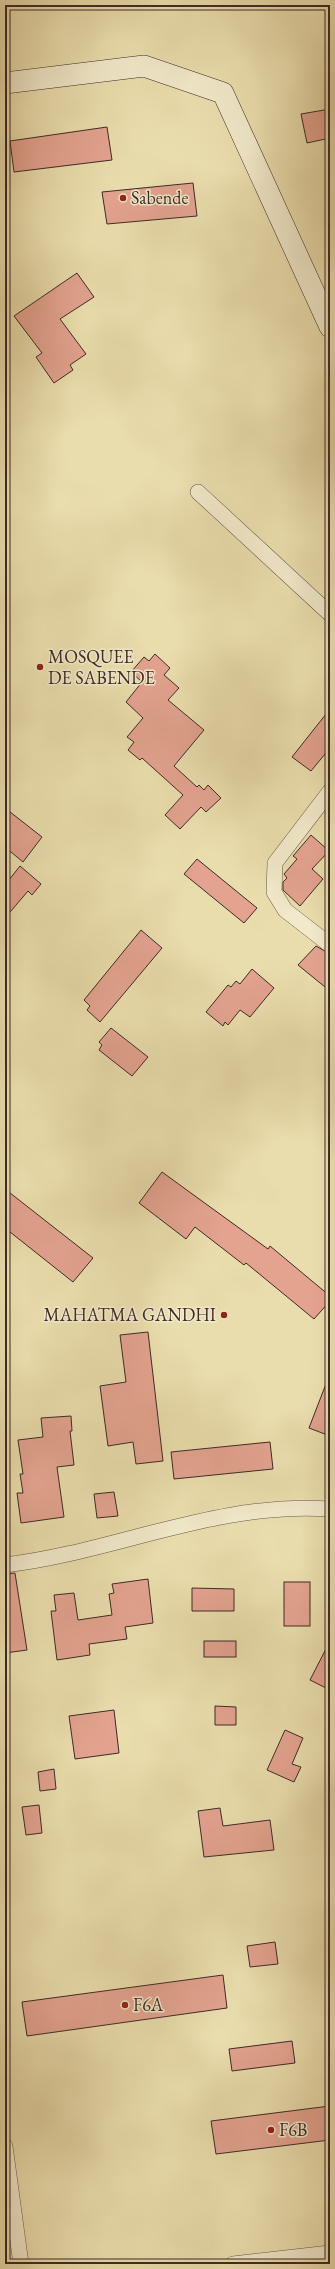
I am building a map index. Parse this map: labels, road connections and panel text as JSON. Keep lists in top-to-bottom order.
{
  "places": [
    "Sabende",
    "MOSQUEE DE SABENDE",
    "MAHATMA GANDHI",
    "F6A",
    "F6B"
  ]
}
